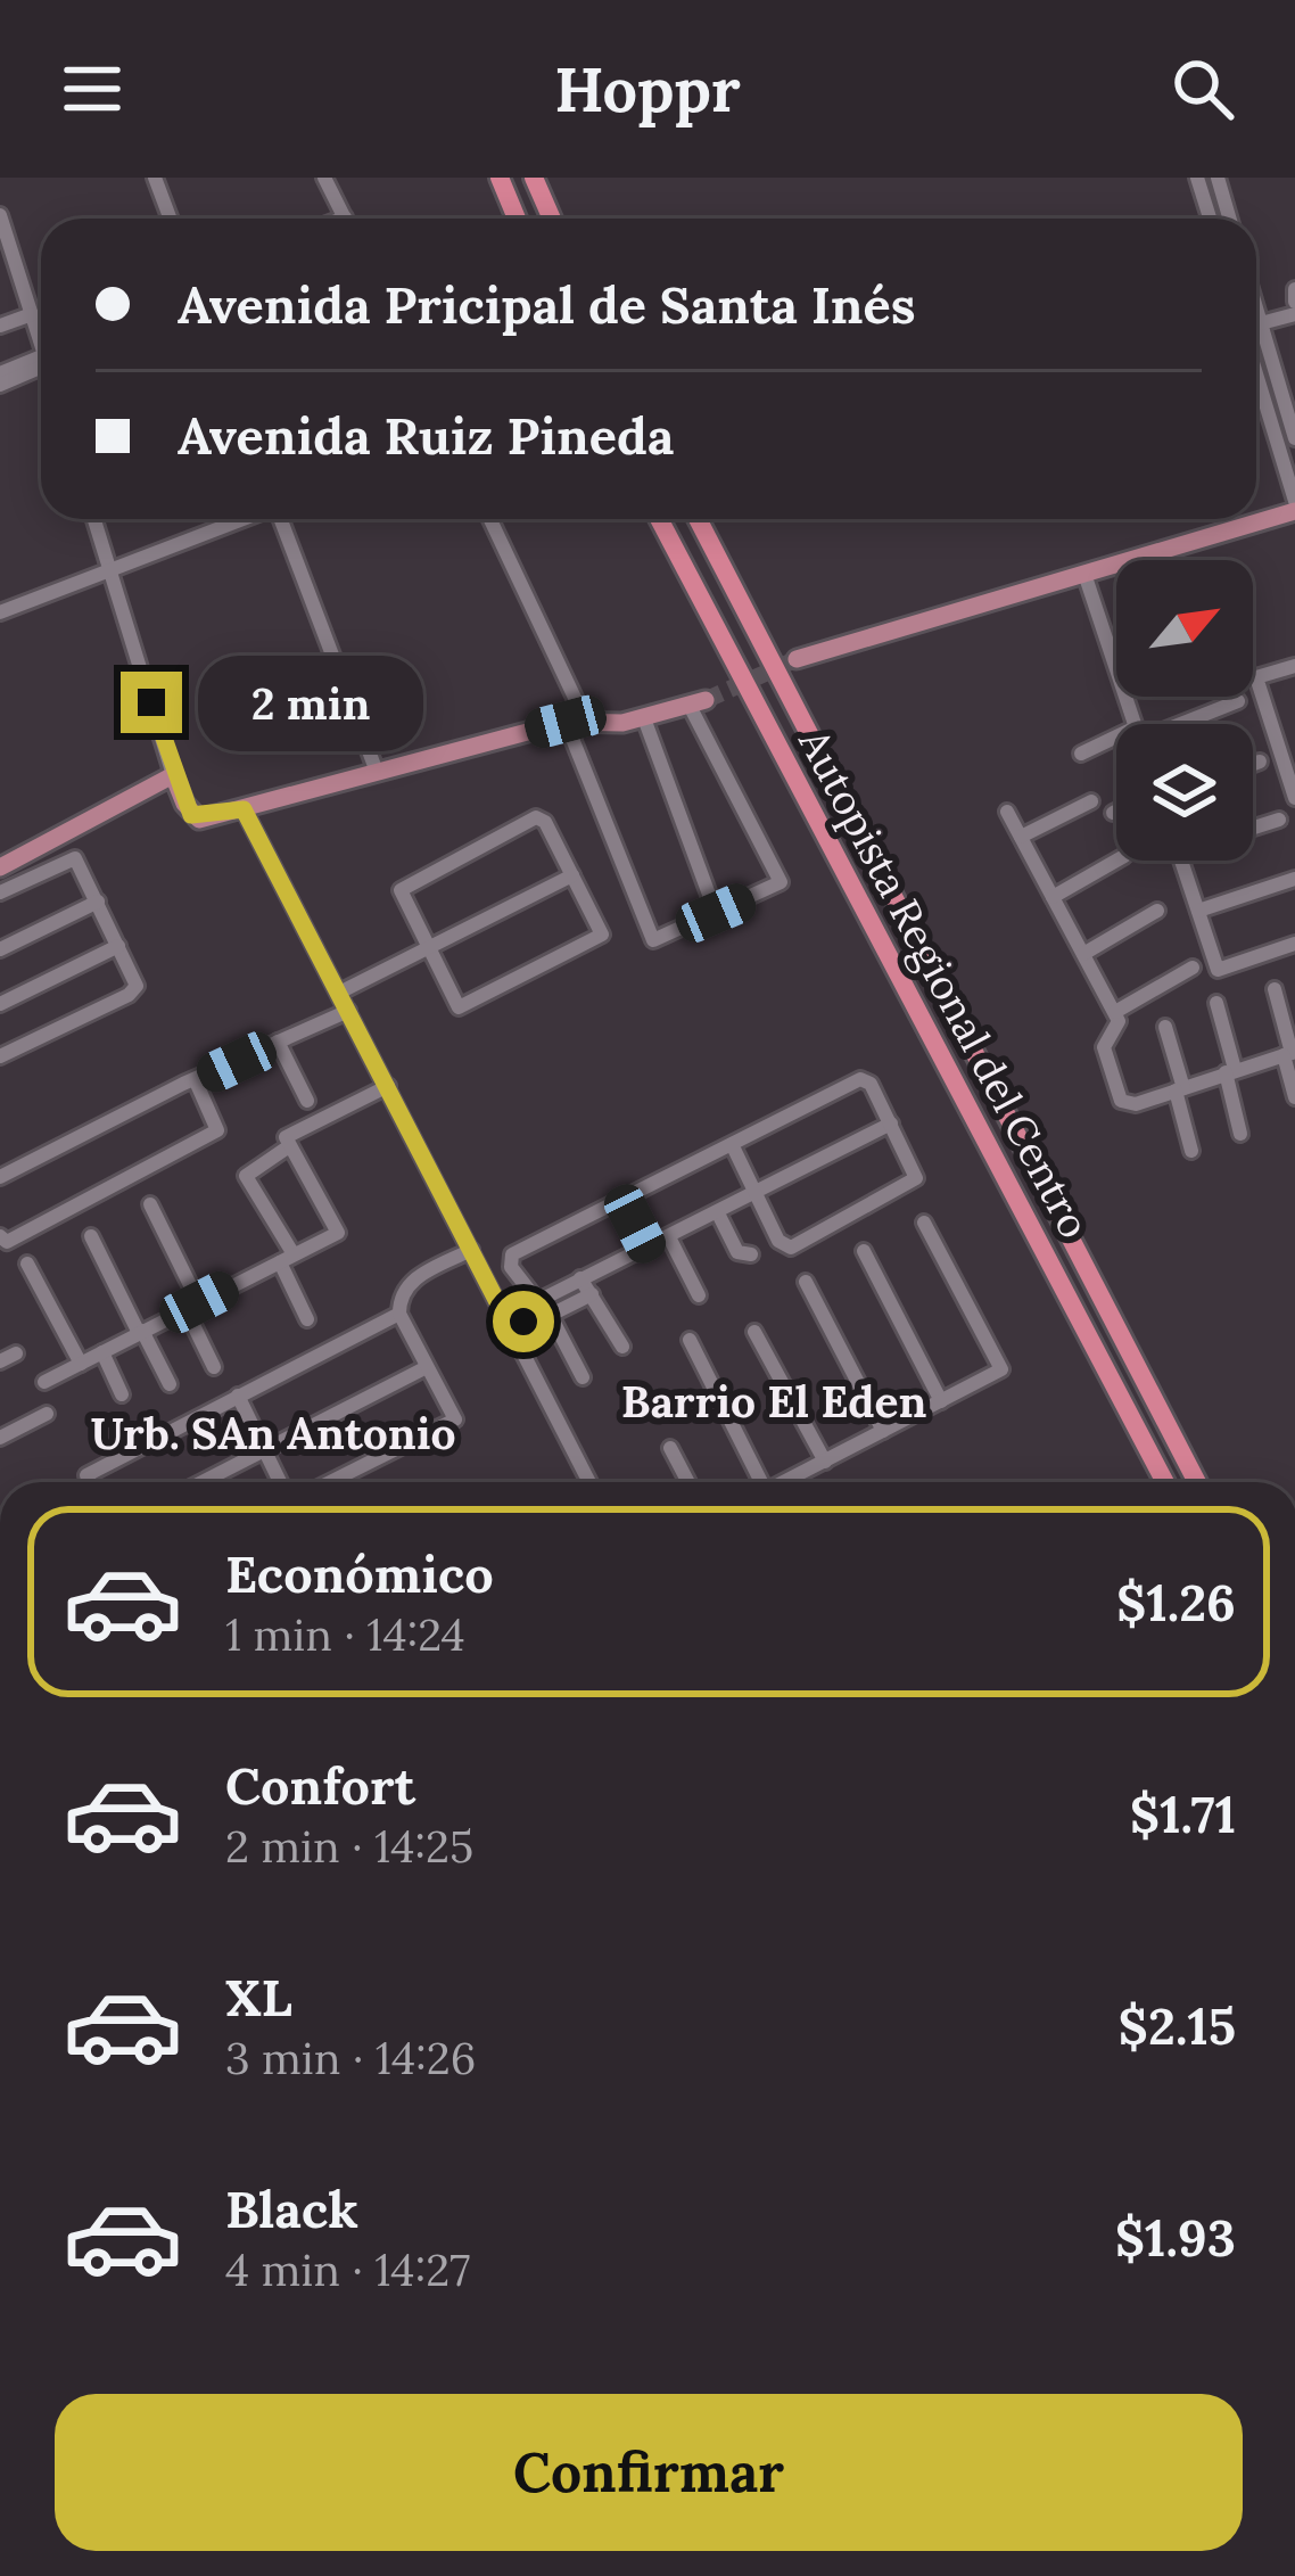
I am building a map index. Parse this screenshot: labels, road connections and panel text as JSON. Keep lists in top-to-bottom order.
{
  "streets": {
    "highway": ["Autopista Regional del Centro"]
  },
  "districts": ["Barrio El Eden", "Urb. SAn Antonio"],
  "north": "top right",
  "page": {
    "header": "Hoppr",
    "banner": ["Avenida Pricipal de Santa Inés", "Avenida Ruiz Pineda"],
    "bubble": "2 min",
    "list": [
      {
        "name": "Económico",
        "note": "1 min · 14:24",
        "value": "$1.26"
      },
      {
        "name": "Confort",
        "note": "2 min · 14:25",
        "value": "$1.71"
      },
      {
        "name": "XL",
        "note": "3 min · 14:26",
        "value": "$2.15"
      },
      {
        "name": "Black",
        "note": "4 min · 14:27",
        "value": "$1.93"
      }
    ],
    "buttons": "Confirmar"
  }
}
